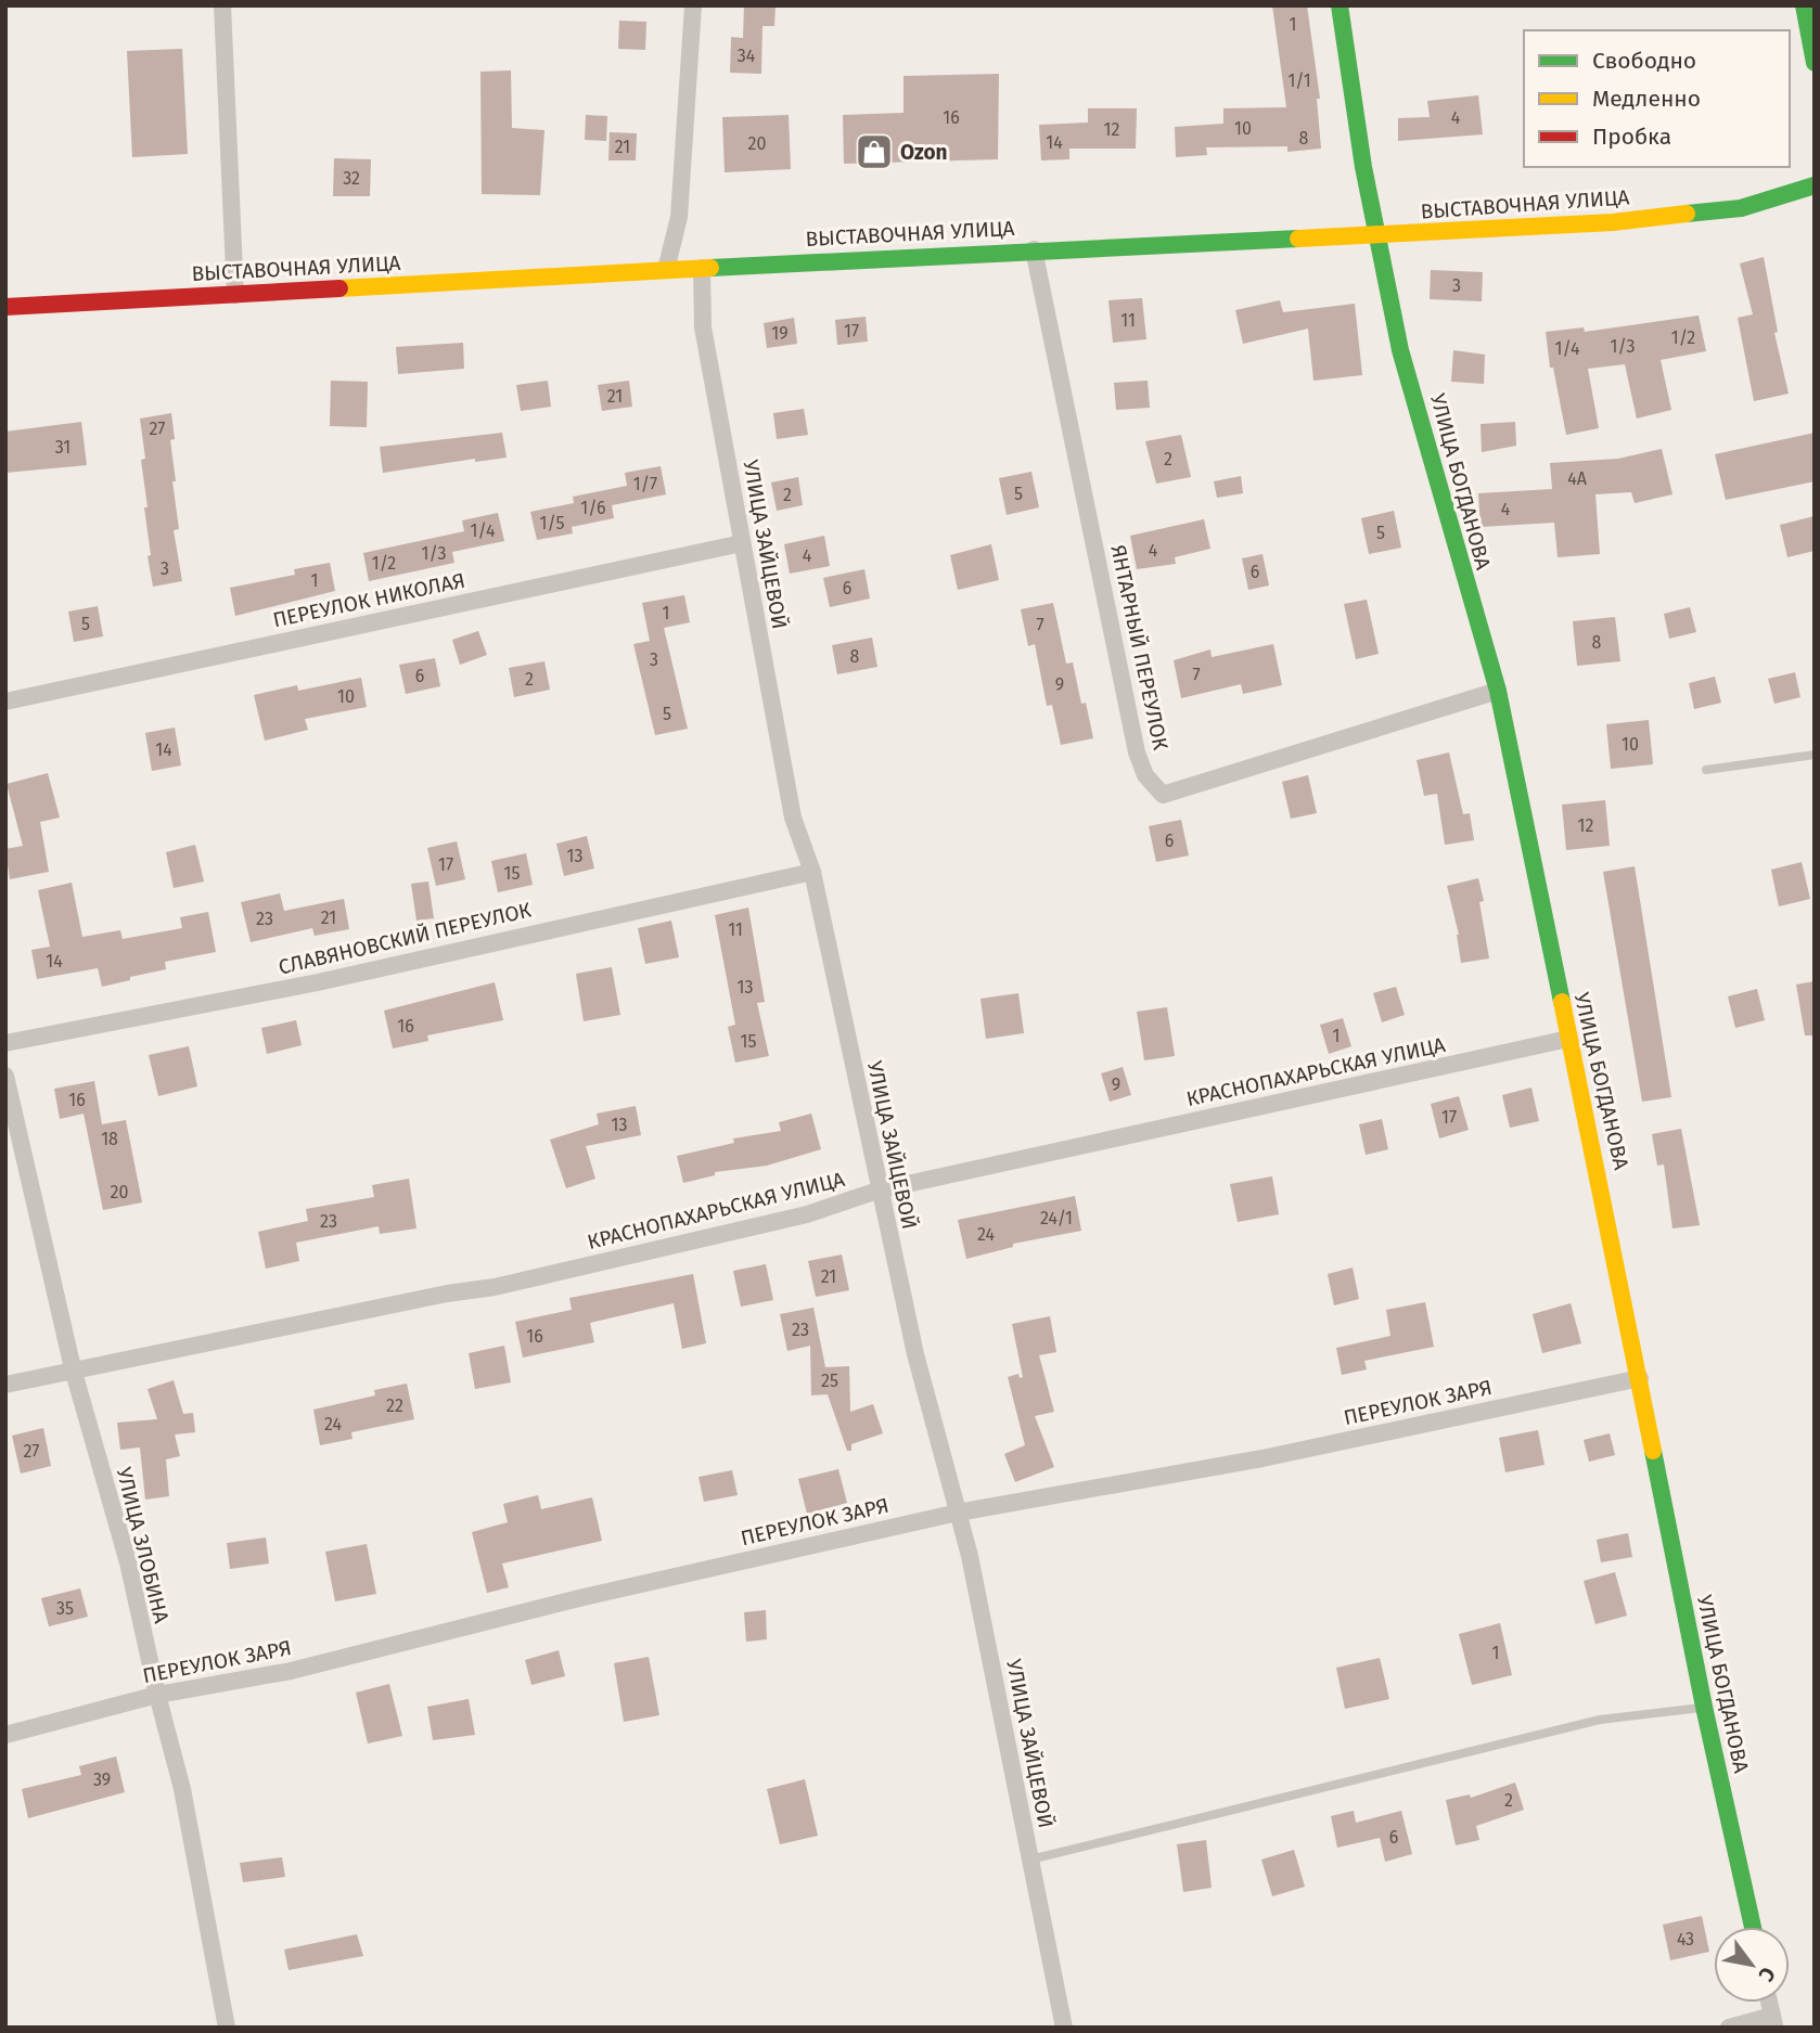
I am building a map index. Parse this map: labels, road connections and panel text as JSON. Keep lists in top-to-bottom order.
{
  "streets": {
    "street": [
      "ВЫСТАВОЧНАЯ УЛИЦА",
      "УЛИЦА БОГДАНОВА",
      "УЛИЦА ЗАЙЦЕВОЙ",
      "ПЕРЕУЛОК НИКОЛАЯ",
      "ЯНТАРНЫЙ ПЕРЕУЛОК",
      "СЛАВЯНОВСКИЙ ПЕРЕУЛОК",
      "КРАСНОПАХАРЬСКАЯ УЛИЦА",
      "ПЕРЕУЛОК ЗАРЯ",
      "УЛИЦА ЗЛОБИНА"
    ]
  },
  "crossings": [
    ["ВЫСТАВОЧНАЯ УЛИЦА", "УЛИЦА БОГДАНОВА"],
    ["ВЫСТАВОЧНАЯ УЛИЦА", "УЛИЦА ЗАЙЦЕВОЙ"],
    ["ВЫСТАВОЧНАЯ УЛИЦА", "ЯНТАРНЫЙ ПЕРЕУЛОК"],
    ["УЛИЦА БОГДАНОВА", "ЯНТАРНЫЙ ПЕРЕУЛОК"],
    ["УЛИЦА БОГДАНОВА", "КРАСНОПАХАРЬСКАЯ УЛИЦА"],
    ["УЛИЦА БОГДАНОВА", "ПЕРЕУЛОК ЗАРЯ"],
    ["УЛИЦА ЗАЙЦЕВОЙ", "ПЕРЕУЛОК НИКОЛАЯ"],
    ["УЛИЦА ЗАЙЦЕВОЙ", "СЛАВЯНОВСКИЙ ПЕРЕУЛОК"],
    ["УЛИЦА ЗАЙЦЕВОЙ", "КРАСНОПАХАРЬСКАЯ УЛИЦА"],
    ["УЛИЦА ЗАЙЦЕВОЙ", "ПЕРЕУЛОК ЗАРЯ"],
    ["КРАСНОПАХАРЬСКАЯ УЛИЦА", "УЛИЦА ЗЛОБИНА"],
    ["ПЕРЕУЛОК ЗАРЯ", "УЛИЦА ЗЛОБИНА"]
  ],
  "places": {
    "shop": ["Ozon"]
  },
  "house_numbers": [
    "1",
    "34",
    "1/1",
    "16",
    "4",
    "10",
    "12",
    "8",
    "14",
    "20",
    "21",
    "32",
    "3",
    "11",
    "17",
    "19",
    "1/2",
    "1/3",
    "1/4",
    "21",
    "27",
    "31",
    "2",
    "4А",
    "1/7",
    "5",
    "2",
    "1/6",
    "4",
    "1/5",
    "1/4",
    "5",
    "4",
    "1/3",
    "4",
    "1/2",
    "3",
    "6",
    "1",
    "6",
    "1",
    "5",
    "7",
    "8",
    "8",
    "3",
    "7",
    "6",
    "2",
    "9",
    "10",
    "5",
    "10",
    "14",
    "12",
    "6",
    "13",
    "17",
    "15",
    "21",
    "23",
    "11",
    "14",
    "13",
    "16",
    "1",
    "15",
    "9",
    "16",
    "17",
    "13",
    "18",
    "20",
    "24/1",
    "23",
    "24",
    "21",
    "23",
    "16",
    "25",
    "22",
    "24",
    "27",
    "35",
    "1",
    "39",
    "2",
    "6",
    "43"
  ],
  "legend": ["Свободно", "Медленно", "Пробка"],
  "north": "bottom right"
}
